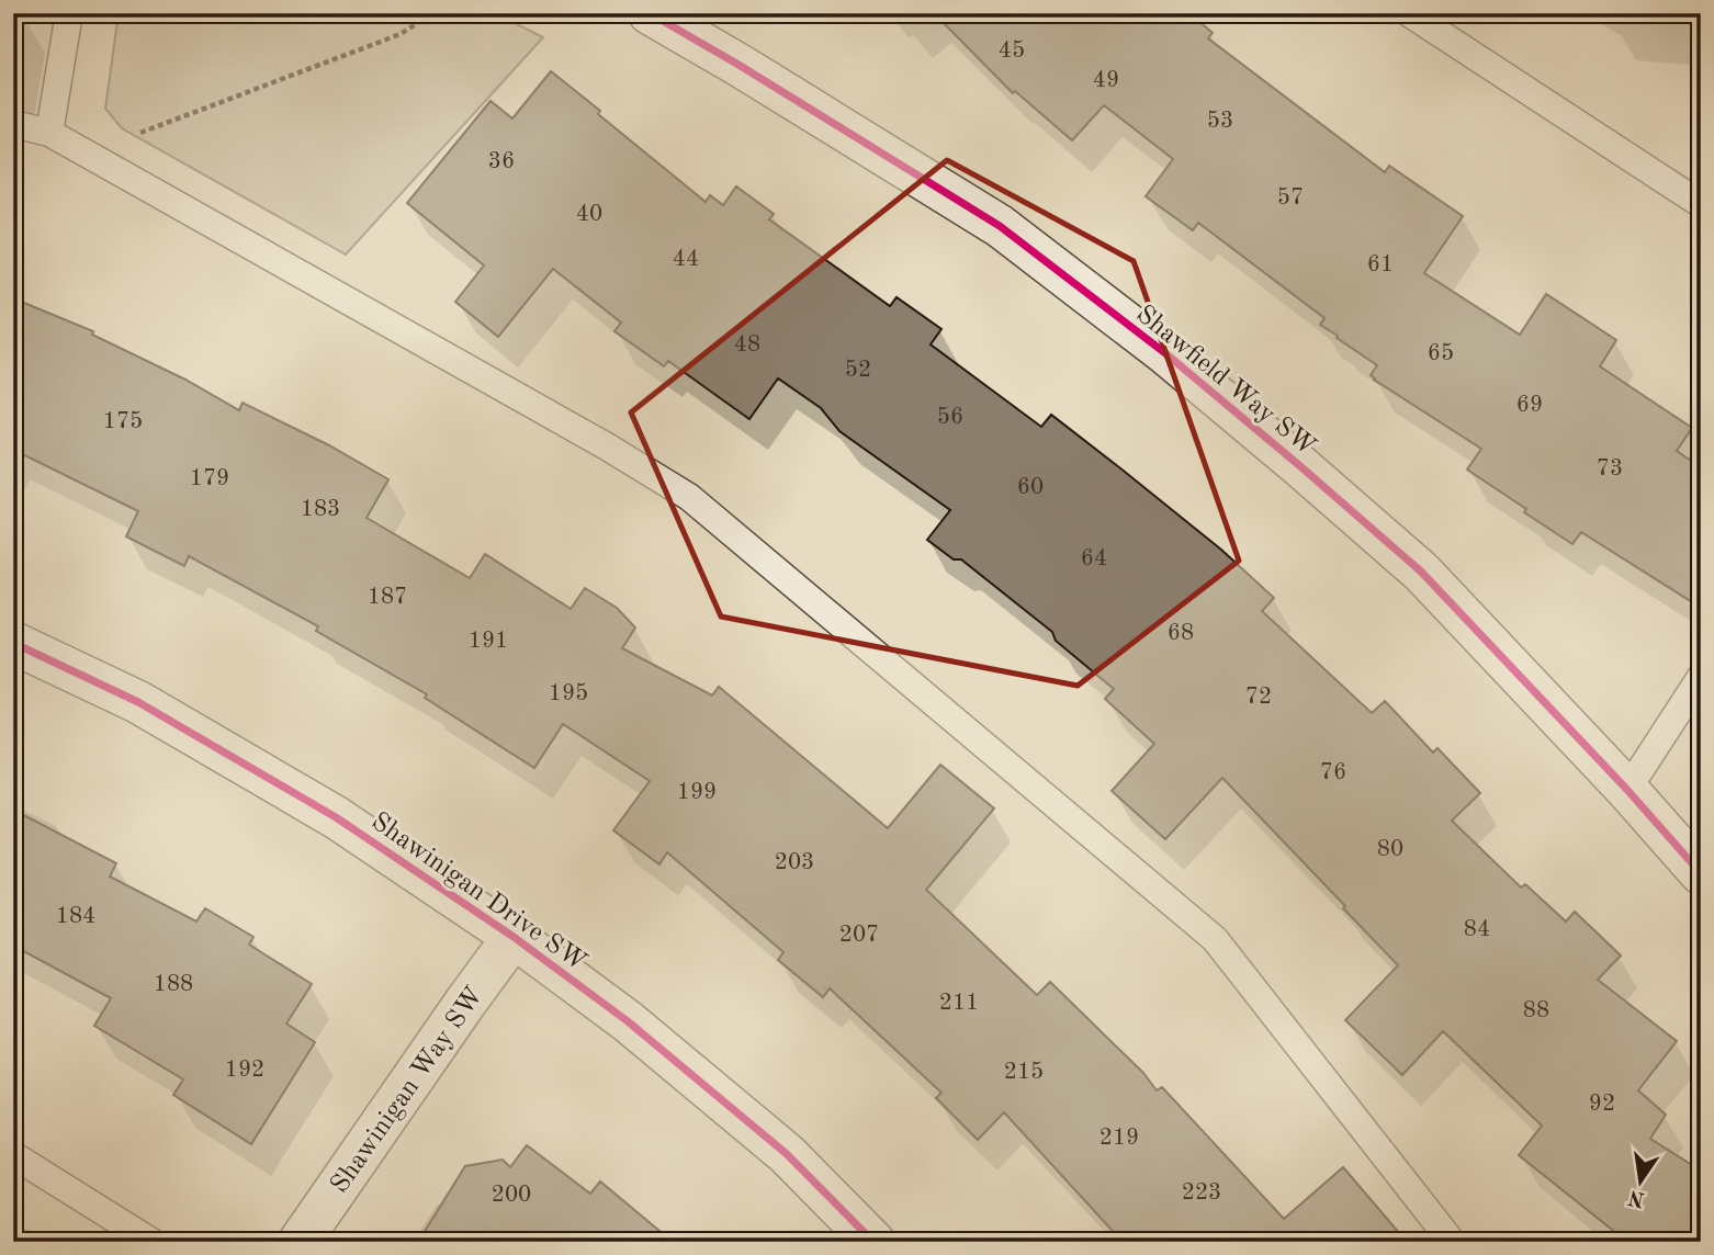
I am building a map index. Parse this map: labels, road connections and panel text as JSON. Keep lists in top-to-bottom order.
{
  "streets": {
    "street": ["Shawfield Way SW", "Shawinigan Drive SW", "Shawinigan Way SW"]
  },
  "crossings": [
    ["Shawinigan Drive SW", "Shawinigan Way SW"]
  ],
  "house_numbers": [
    "45",
    "49",
    "53",
    "36",
    "57",
    "40",
    "44",
    "61",
    "48",
    "65",
    "52",
    "69",
    "56",
    "175",
    "73",
    "179",
    "60",
    "183",
    "64",
    "187",
    "68",
    "191",
    "195",
    "72",
    "76",
    "199",
    "80",
    "203",
    "184",
    "84",
    "207",
    "188",
    "211",
    "88",
    "192",
    "215",
    "92",
    "219",
    "223",
    "200"
  ],
  "north": "bottom"
}
